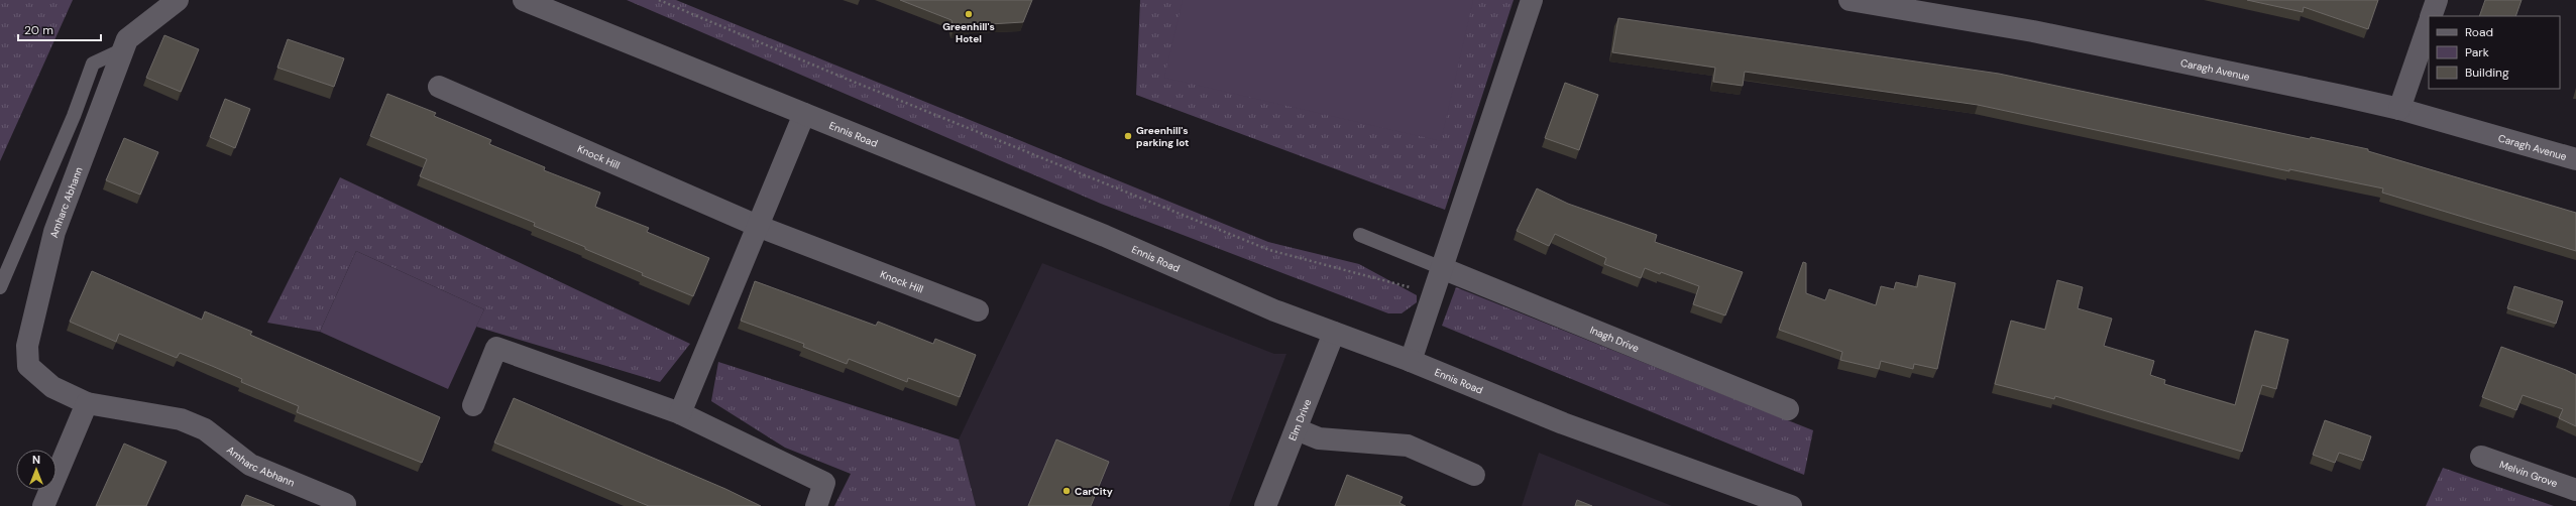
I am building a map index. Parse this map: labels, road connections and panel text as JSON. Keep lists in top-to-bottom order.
{
  "streets": {
    "street": [
      "Caragh Avenue",
      "Ennis Road",
      "Knock Hill",
      "Amharc Abhann",
      "Inagh Drive",
      "Elm Drive",
      "Melvin Grove"
    ]
  },
  "crossings": [
    ["Ennis Road", "Elm Drive"]
  ],
  "places": ["Greenhill's Hotel", "Greenhill's parking lot", "CarCity"],
  "legend": ["Road", "Park", "Building"],
  "scale_bar": "20 m",
  "north": "top"
}
